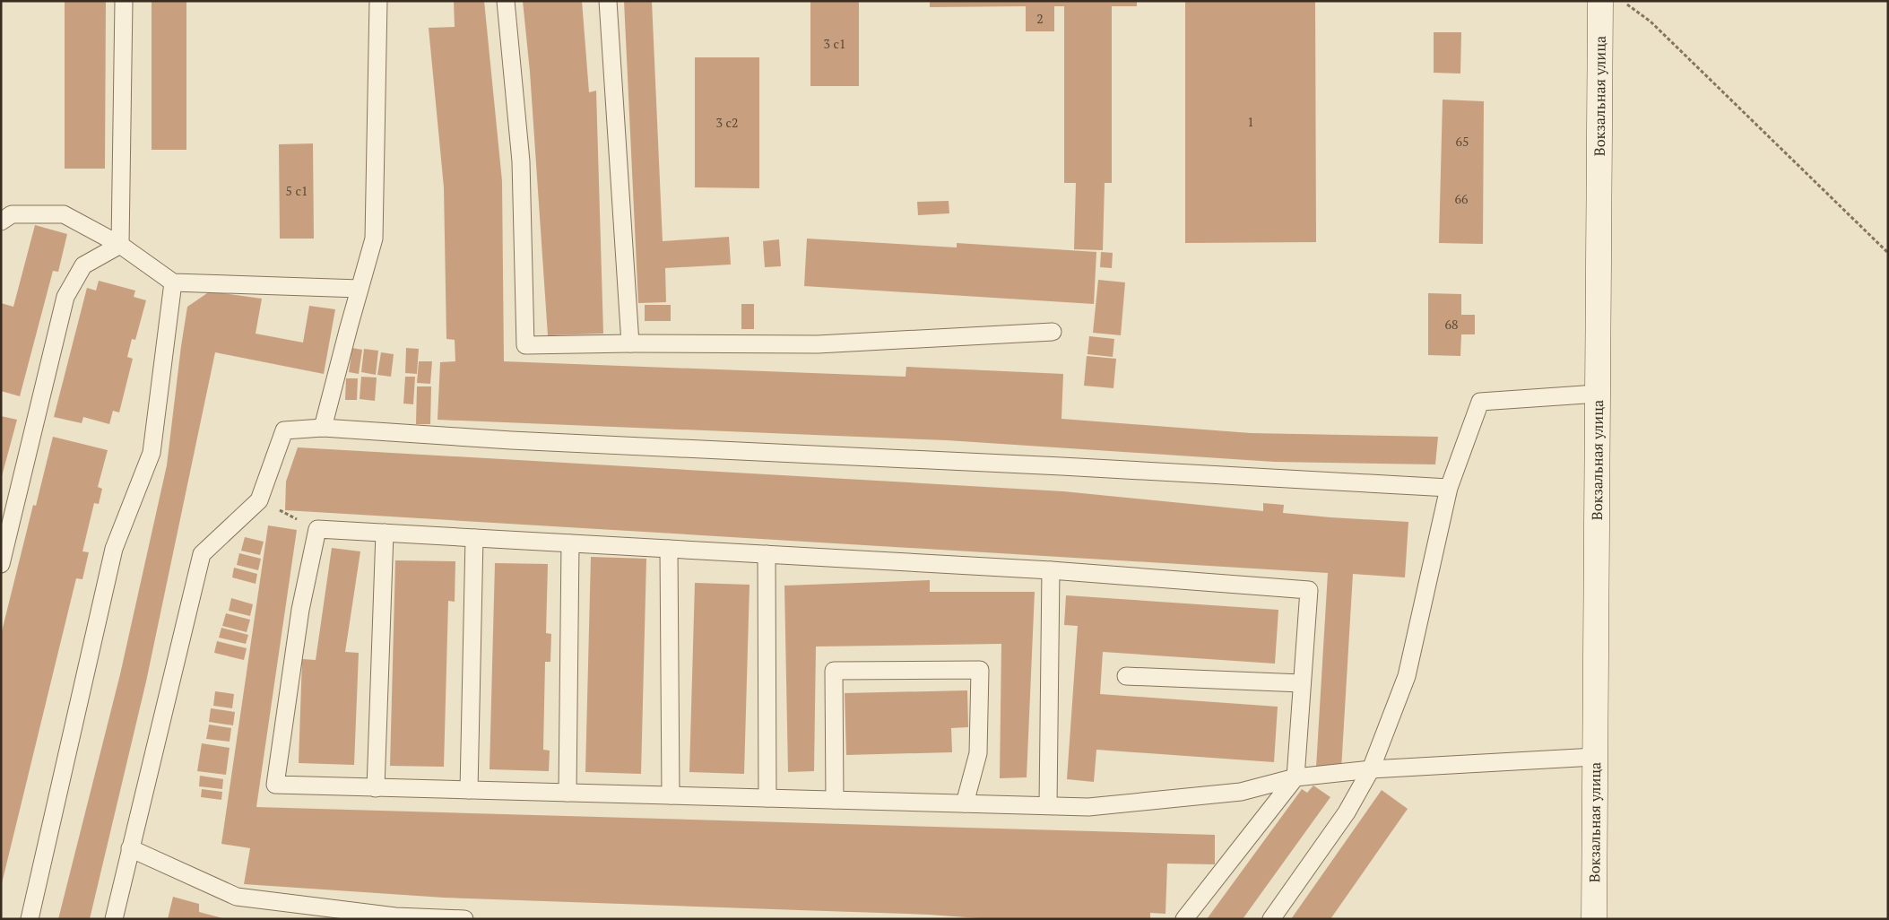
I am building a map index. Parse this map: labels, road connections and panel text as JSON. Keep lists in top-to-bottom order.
{
  "streets": {
    "main road": ["Вокзальная улица"]
  },
  "house_numbers": [
    "2",
    "3 с1",
    "1",
    "3 с2",
    "65",
    "5 с1",
    "66",
    "68"
  ]
}
